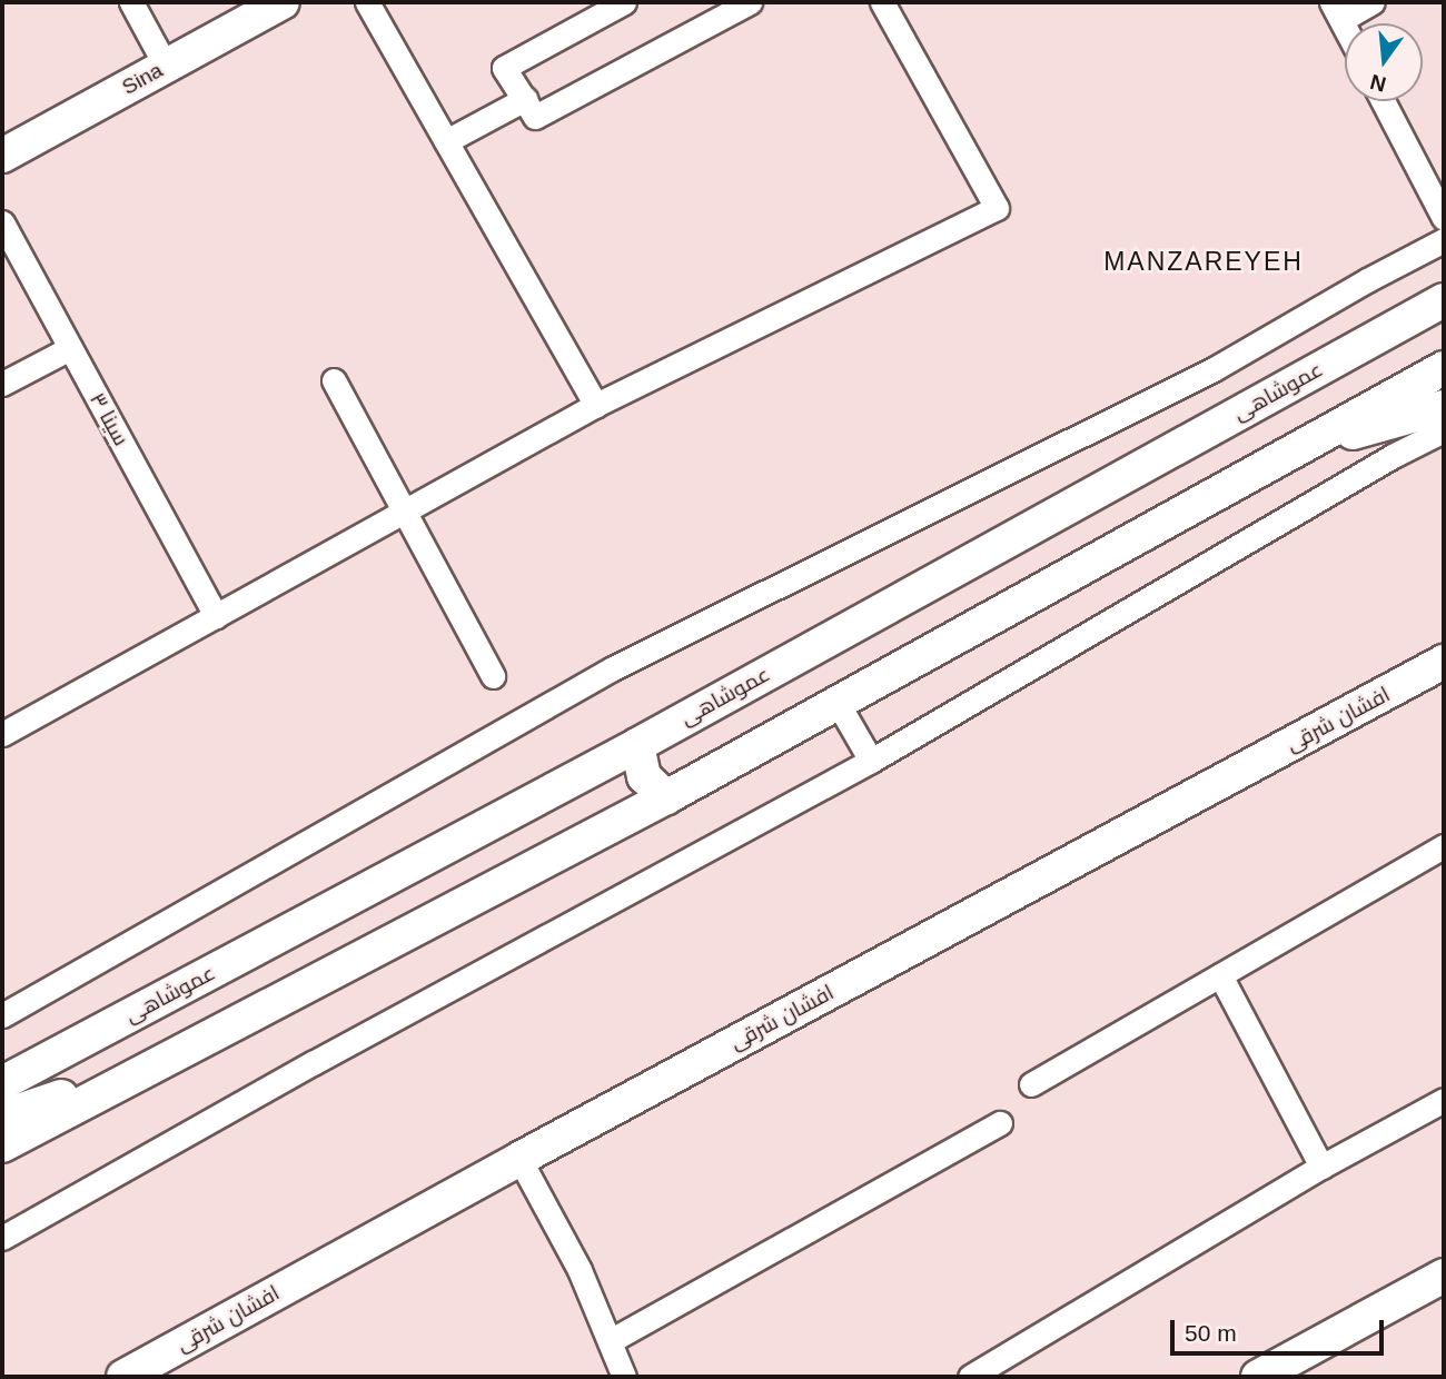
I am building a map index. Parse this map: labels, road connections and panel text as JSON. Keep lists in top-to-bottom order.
{
  "streets": {
    "main road": ["Sina", "عموشاهی", "افشان شرقی"],
    "street": ["سینا ۳"]
  },
  "districts": ["MANZAREYEH"],
  "scale_bar": "50 m",
  "north": "bottom"
}
